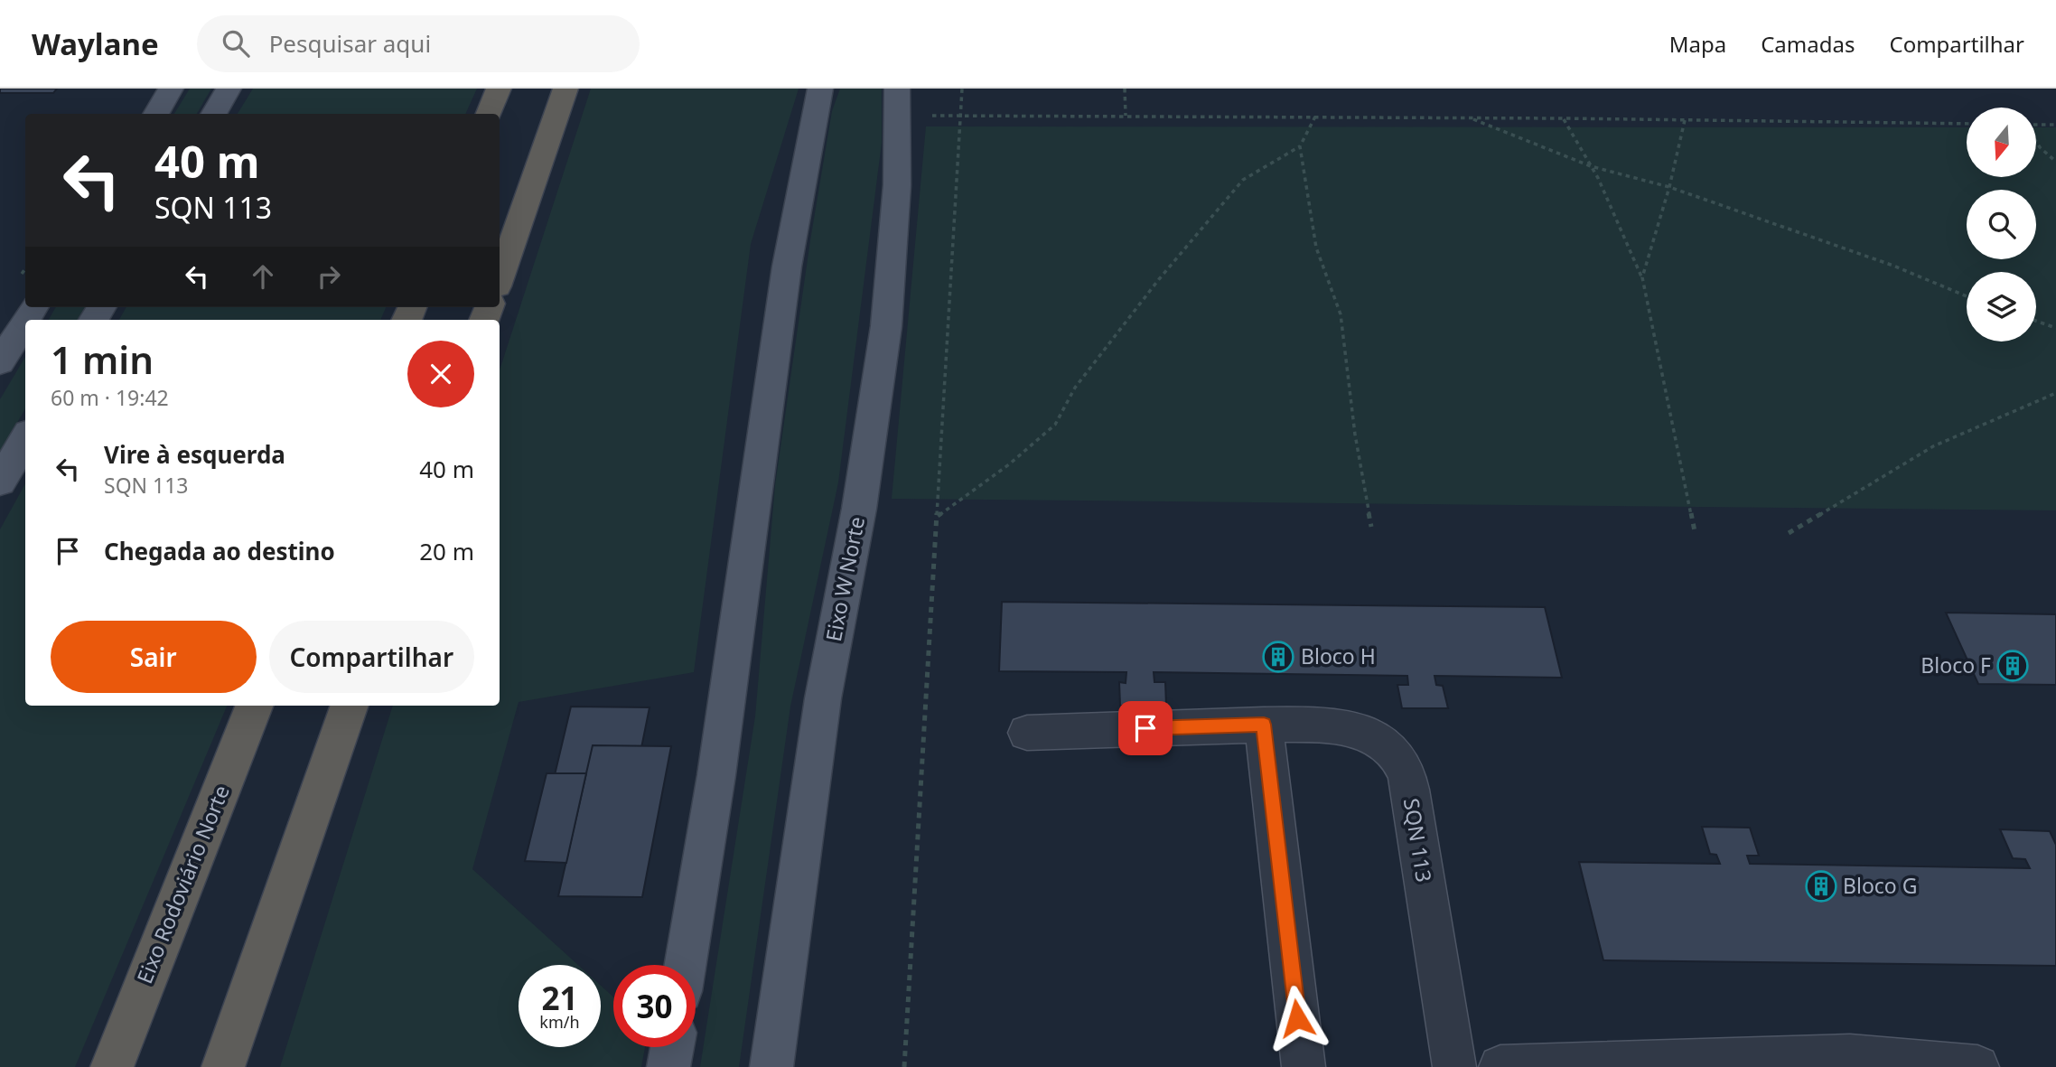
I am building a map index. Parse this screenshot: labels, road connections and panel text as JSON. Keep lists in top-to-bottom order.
{
  "streets": {
    "highway": ["Eixo Rodoviário Norte"],
    "main road": ["Eixo W Norte"],
    "street": ["SQN 113"]
  },
  "places": {
    "building": ["Bloco H", "Bloco F", "Bloco G"]
  },
  "north": "bottom",
  "page": {
    "header": "Waylane",
    "search": "Pesquisar aqui",
    "nav": ["Mapa", "Camadas", "Compartilhar"],
    "turn": ["40 m", "SQN 113"],
    "heading": ["1 min", "60 m · 19:42"],
    "list": [
      {
        "name": "Vire à esquerda",
        "note": "SQN 113",
        "value": "40 m"
      },
      {
        "name": "Chegada ao destino",
        "value": "20 m"
      }
    ],
    "buttons": ["Sair", "Compartilhar"],
    "speed": "21 km/h",
    "limit": "30"
  }
}
